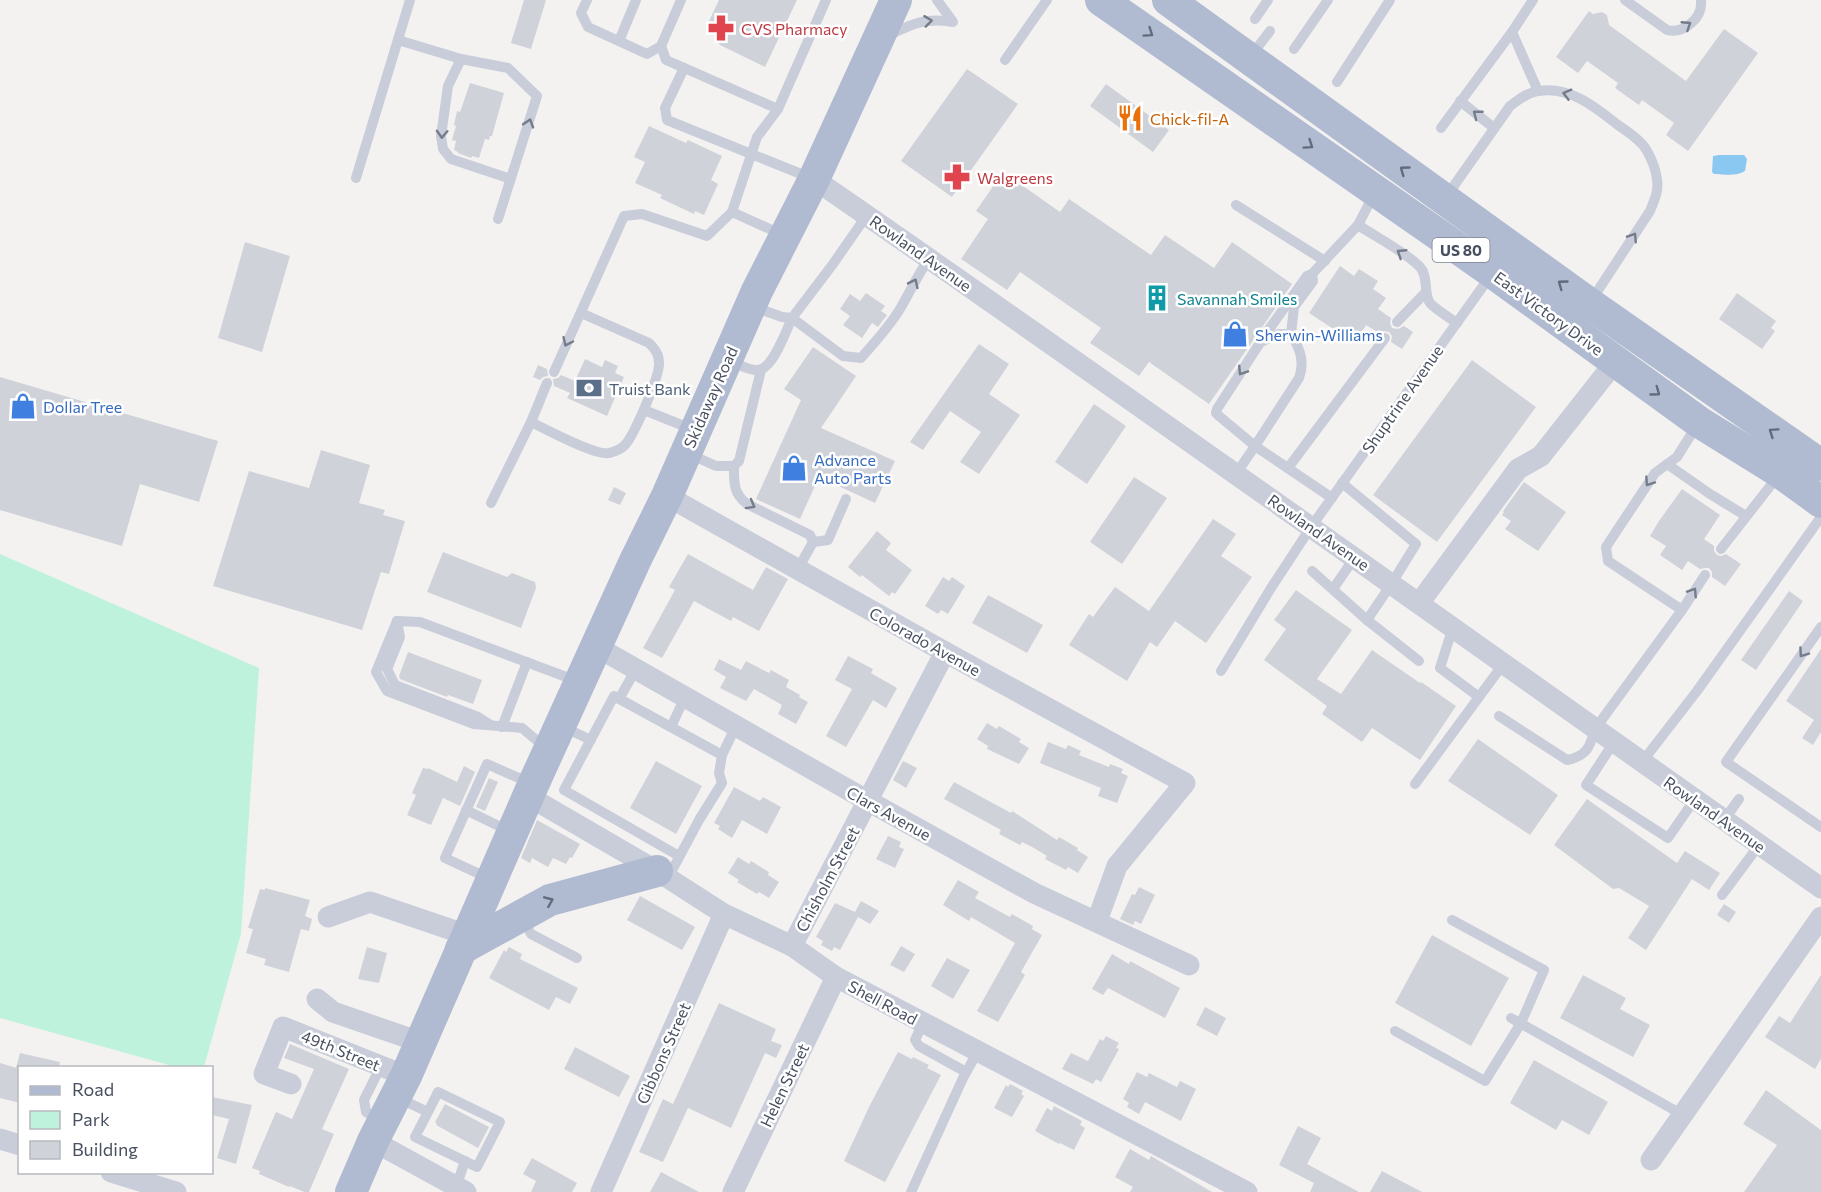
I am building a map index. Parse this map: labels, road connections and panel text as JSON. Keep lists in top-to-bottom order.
{
  "streets": {
    "main road": ["US 80", "East Victory Drive", "Skidaway Road"],
    "street": [
      "Rowland Avenue",
      "Colorado Avenue",
      "Clars Avenue",
      "Chisholm Street",
      "Shell Road",
      "49th Street",
      "Gibbons Street",
      "Helen Street"
    ],
    "lane": ["Shuptrine Avenue"]
  },
  "crossings": [
    ["Rowland Avenue", "Skidaway Road"],
    ["Rowland Avenue", "Shuptrine Avenue"],
    ["East Victory Drive", "Shuptrine Avenue"],
    ["Skidaway Road", "Colorado Avenue"],
    ["Skidaway Road", "Clars Avenue"],
    ["Skidaway Road", "Shell Road"],
    ["Skidaway Road", "49th Street"],
    ["Colorado Avenue", "Clars Avenue"],
    ["Colorado Avenue", "Chisholm Street"],
    ["Clars Avenue", "Chisholm Street"],
    ["Chisholm Street", "Shell Road"],
    ["Shell Road", "Gibbons Street"],
    ["Shell Road", "Helen Street"]
  ],
  "places": {
    "pharmacy": ["CVS Pharmacy", "Walgreens"],
    "restaurant": ["Chick-fil-A"],
    "building": ["Savannah Smiles"],
    "shop": ["Sherwin-Williams", "Dollar Tree", "Advance Auto Parts"],
    "bank": ["Truist Bank"]
  },
  "legend": ["Road", "Park", "Building"]
}
